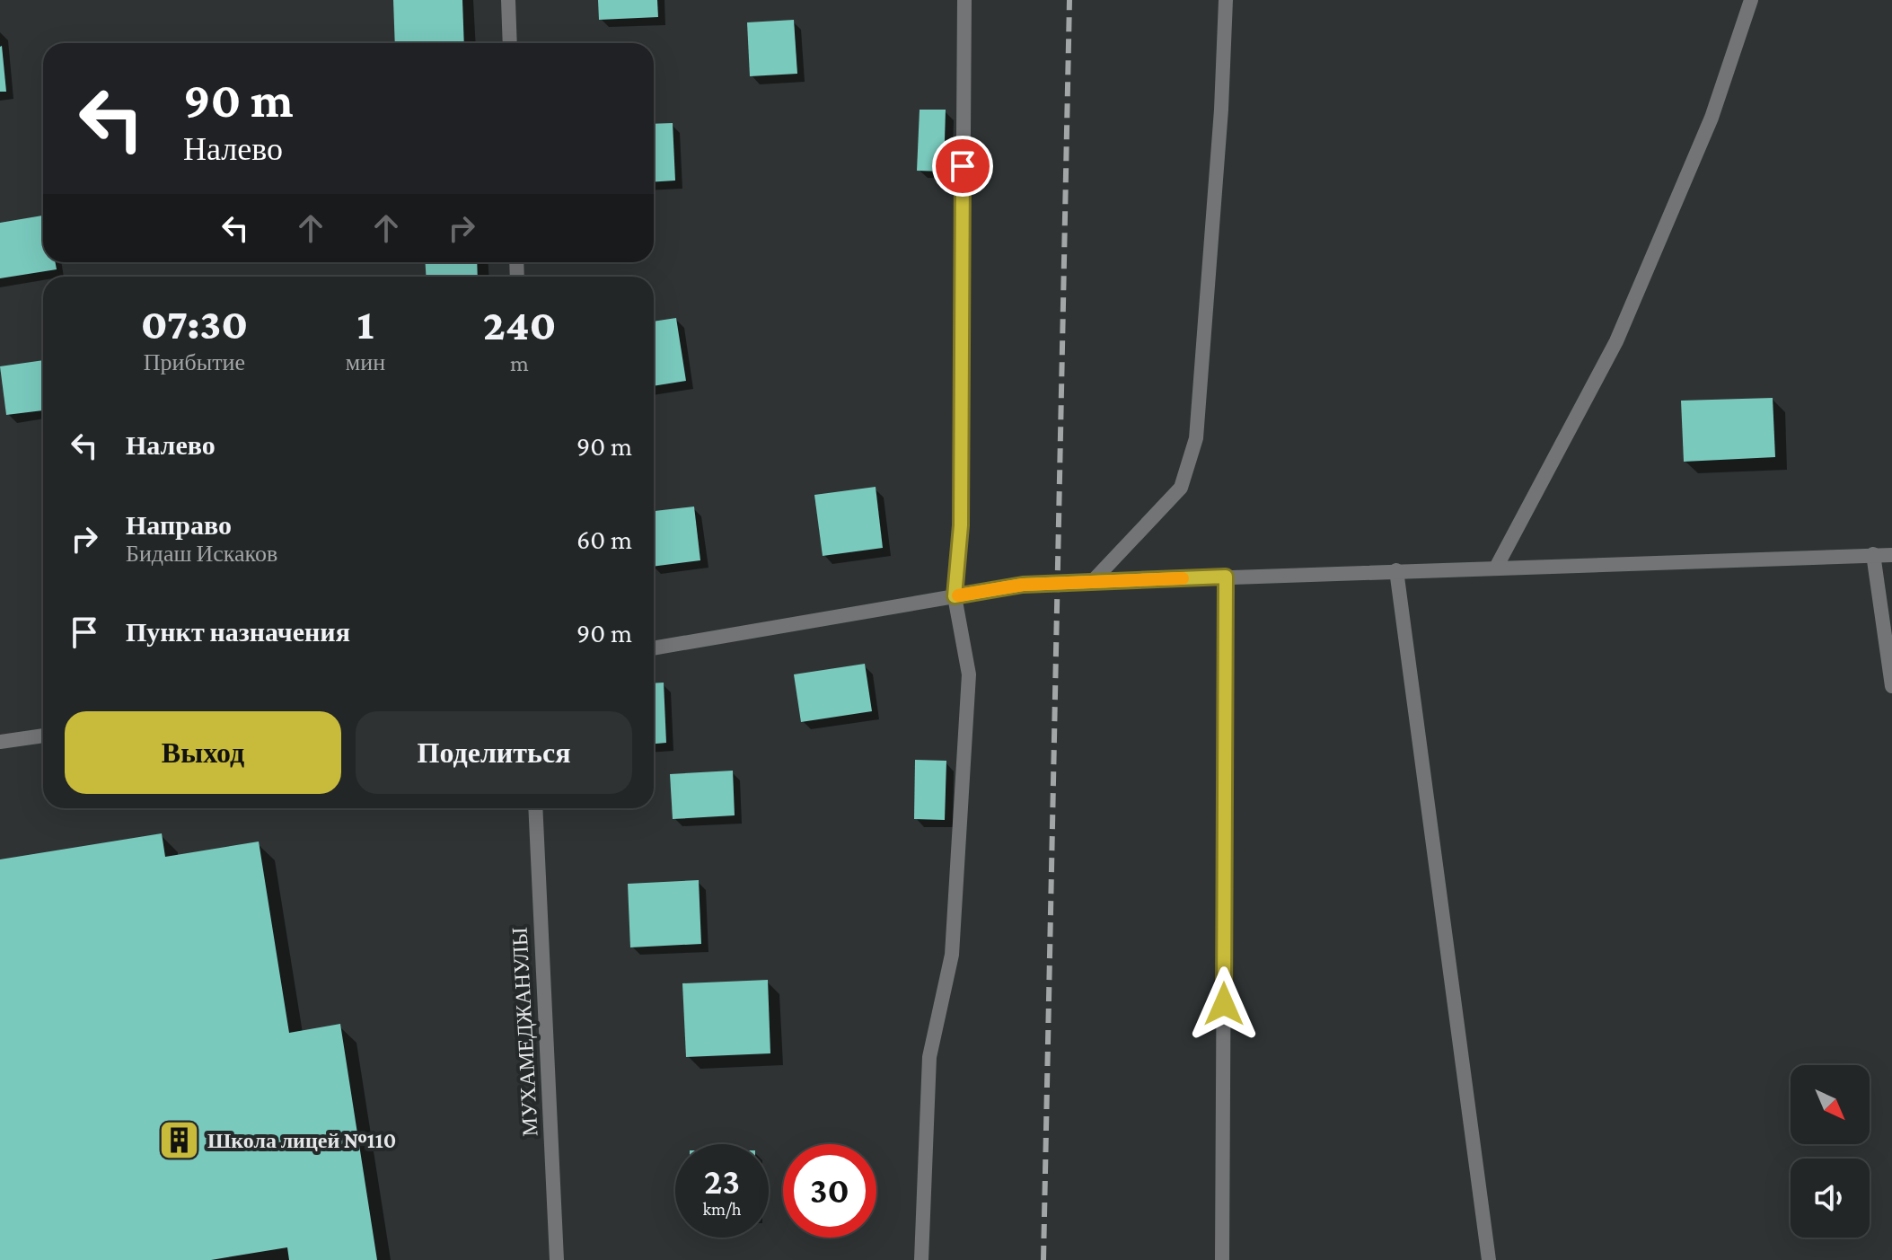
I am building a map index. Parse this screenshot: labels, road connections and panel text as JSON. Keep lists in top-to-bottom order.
{
  "streets": {
    "street": ["МУХАМЕДЖАНУЛЫ"]
  },
  "places": {
    "building": ["Школа лицей №110"]
  },
  "north": "bottom right",
  "page": {
    "turn": ["90 m", "Налево"],
    "eta": [
      "07:30",
      "Прибытие",
      "1",
      "мин",
      "240",
      "m"
    ],
    "list": [
      {
        "name": "Налево",
        "value": "90 m"
      },
      {
        "name": "Направо",
        "note": "Бидаш Искаков",
        "value": "60 m"
      },
      {
        "name": "Пункт назначения",
        "value": "90 m"
      }
    ],
    "buttons": ["Выход", "Поделиться"],
    "speed": "23 km/h",
    "limit": "30"
  }
}
